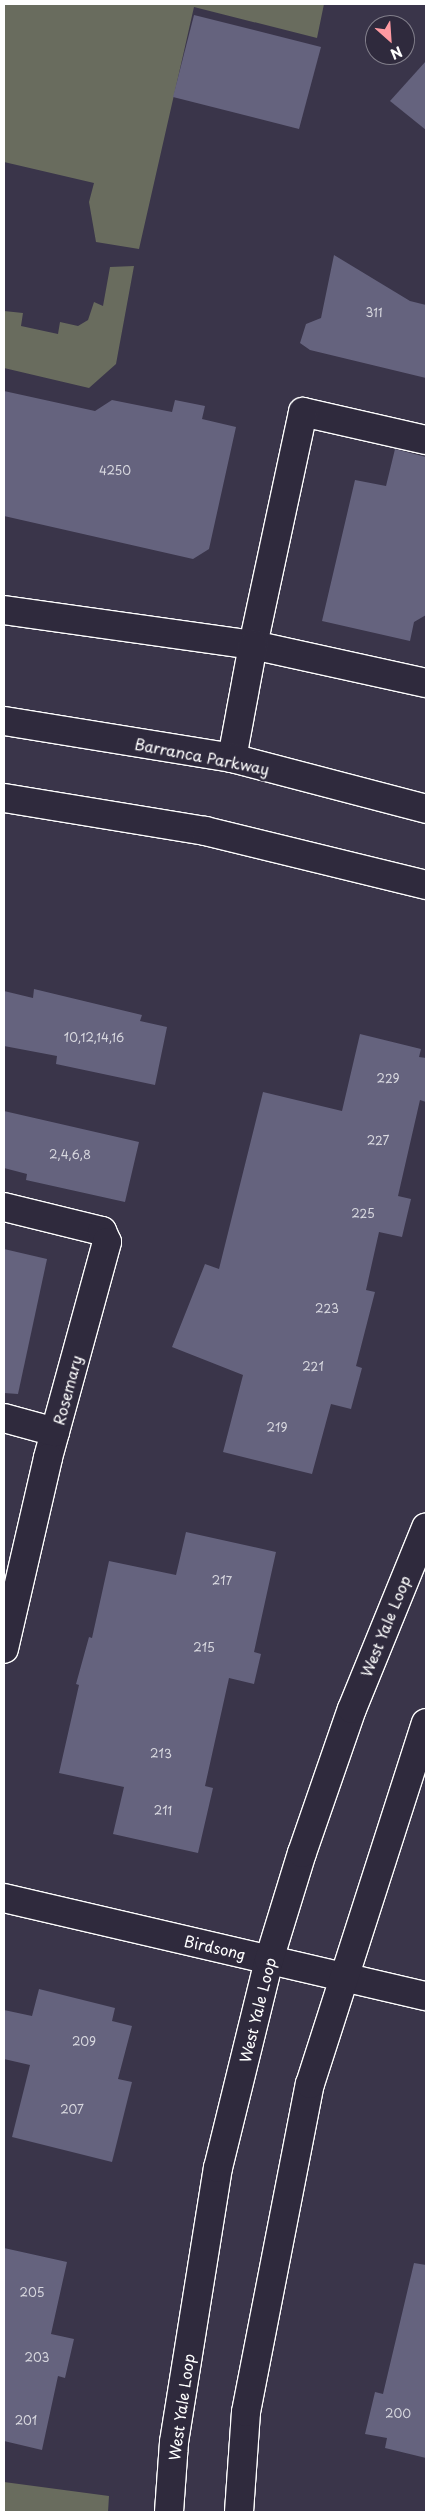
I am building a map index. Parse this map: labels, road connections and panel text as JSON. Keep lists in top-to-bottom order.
{
  "streets": {
    "main road": [
      "Barranca Parkway",
      "Rosemary",
      "West Yale Loop",
      "Birdsong"
    ]
  },
  "crossings": [
    ["West Yale Loop", "Birdsong"]
  ],
  "house_numbers": [
    "311",
    "4250",
    "10,12,14,16",
    "229",
    "227",
    "2,4,6,8",
    "225",
    "223",
    "221",
    "219",
    "217",
    "215",
    "213",
    "211",
    "209",
    "207",
    "205",
    "203",
    "200",
    "201"
  ],
  "north": "bottom right"
}
